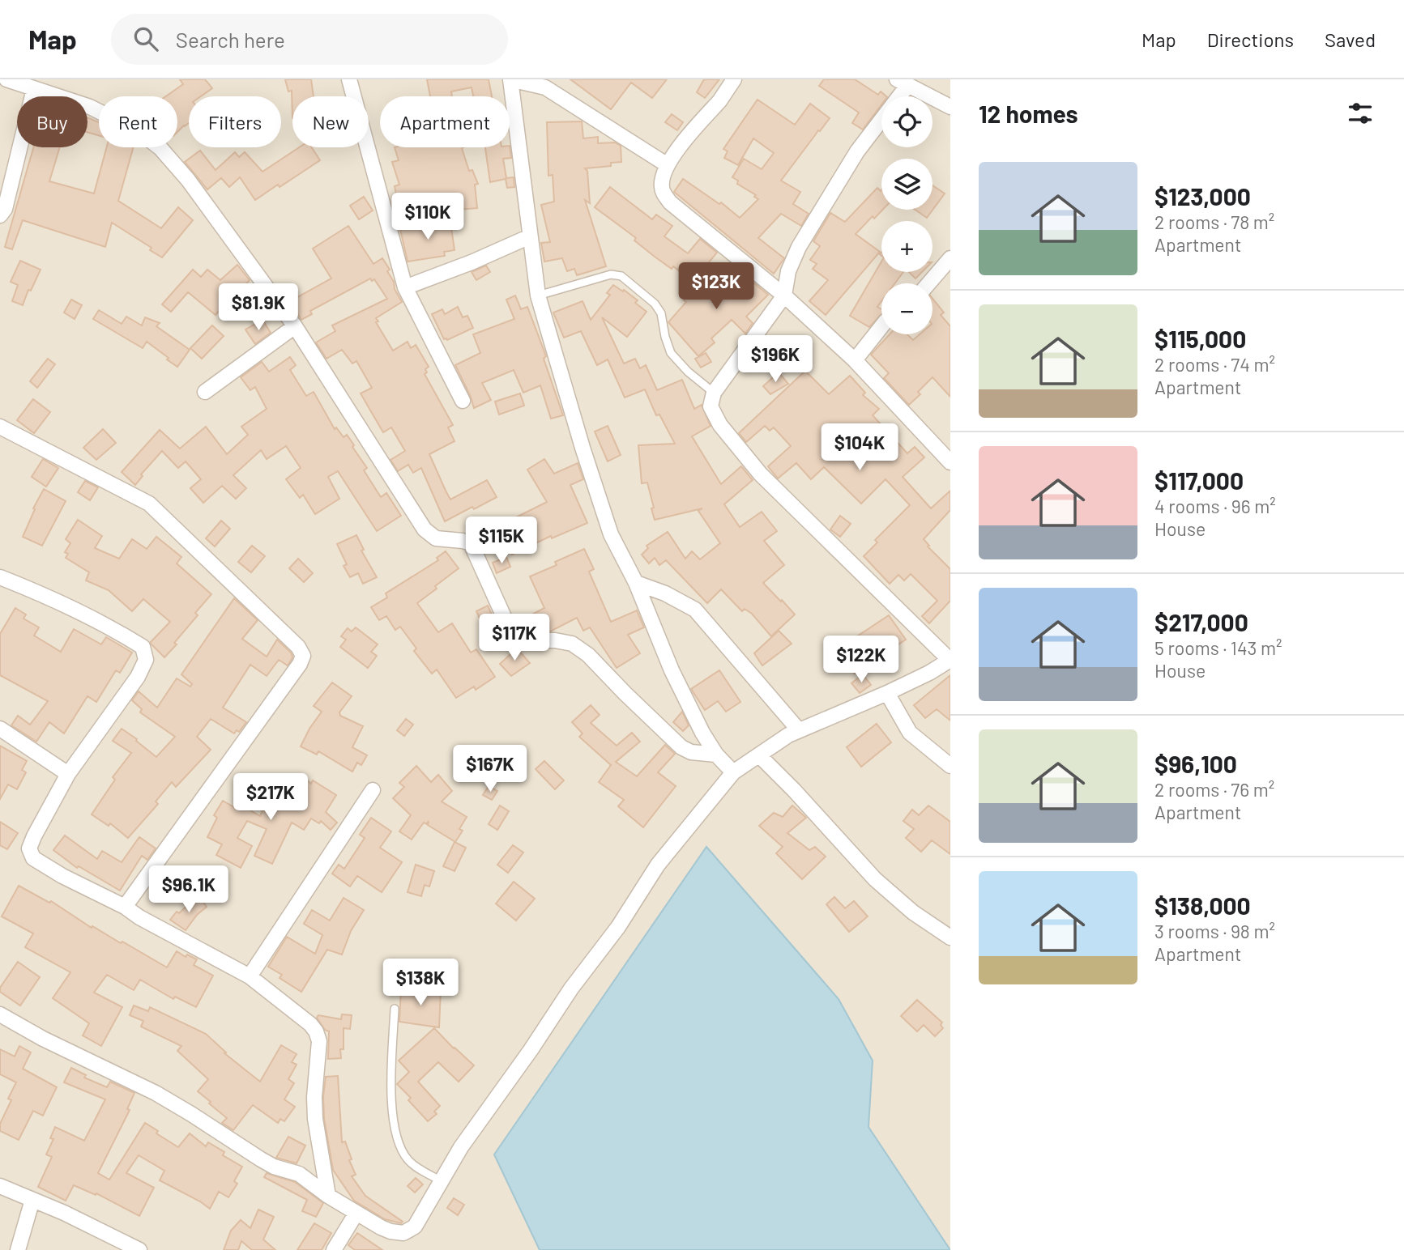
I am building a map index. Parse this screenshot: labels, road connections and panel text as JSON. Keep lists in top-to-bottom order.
{
  "page": {
    "header": "Map",
    "search": "Search here",
    "nav": ["Map", "Directions", "Saved"],
    "heading": "12 homes",
    "map_buttons": ["+", "−"],
    "chip": [
      "Buy",
      "Rent",
      "Filters",
      "New",
      "Apartment"
    ],
    "list": [
      {
        "name": "$123,000",
        "note": "2 rooms · 78 m² · Apartment"
      },
      {
        "name": "$115,000",
        "note": "2 rooms · 74 m² · Apartment"
      },
      {
        "name": "$117,000",
        "note": "4 rooms · 96 m² · House"
      },
      {
        "name": "$217,000",
        "note": "5 rooms · 143 m² · House"
      },
      {
        "name": "$96,100",
        "note": "2 rooms · 76 m² · Apartment"
      },
      {
        "name": "$138,000",
        "note": "3 rooms · 98 m² · Apartment"
      }
    ],
    "price": [
      "$110K",
      "$123K",
      "$81.9K",
      "$196K",
      "$104K",
      "$115K",
      "$117K",
      "$122K",
      "$167K",
      "$217K",
      "$96.1K",
      "$138K"
    ]
  }
}
